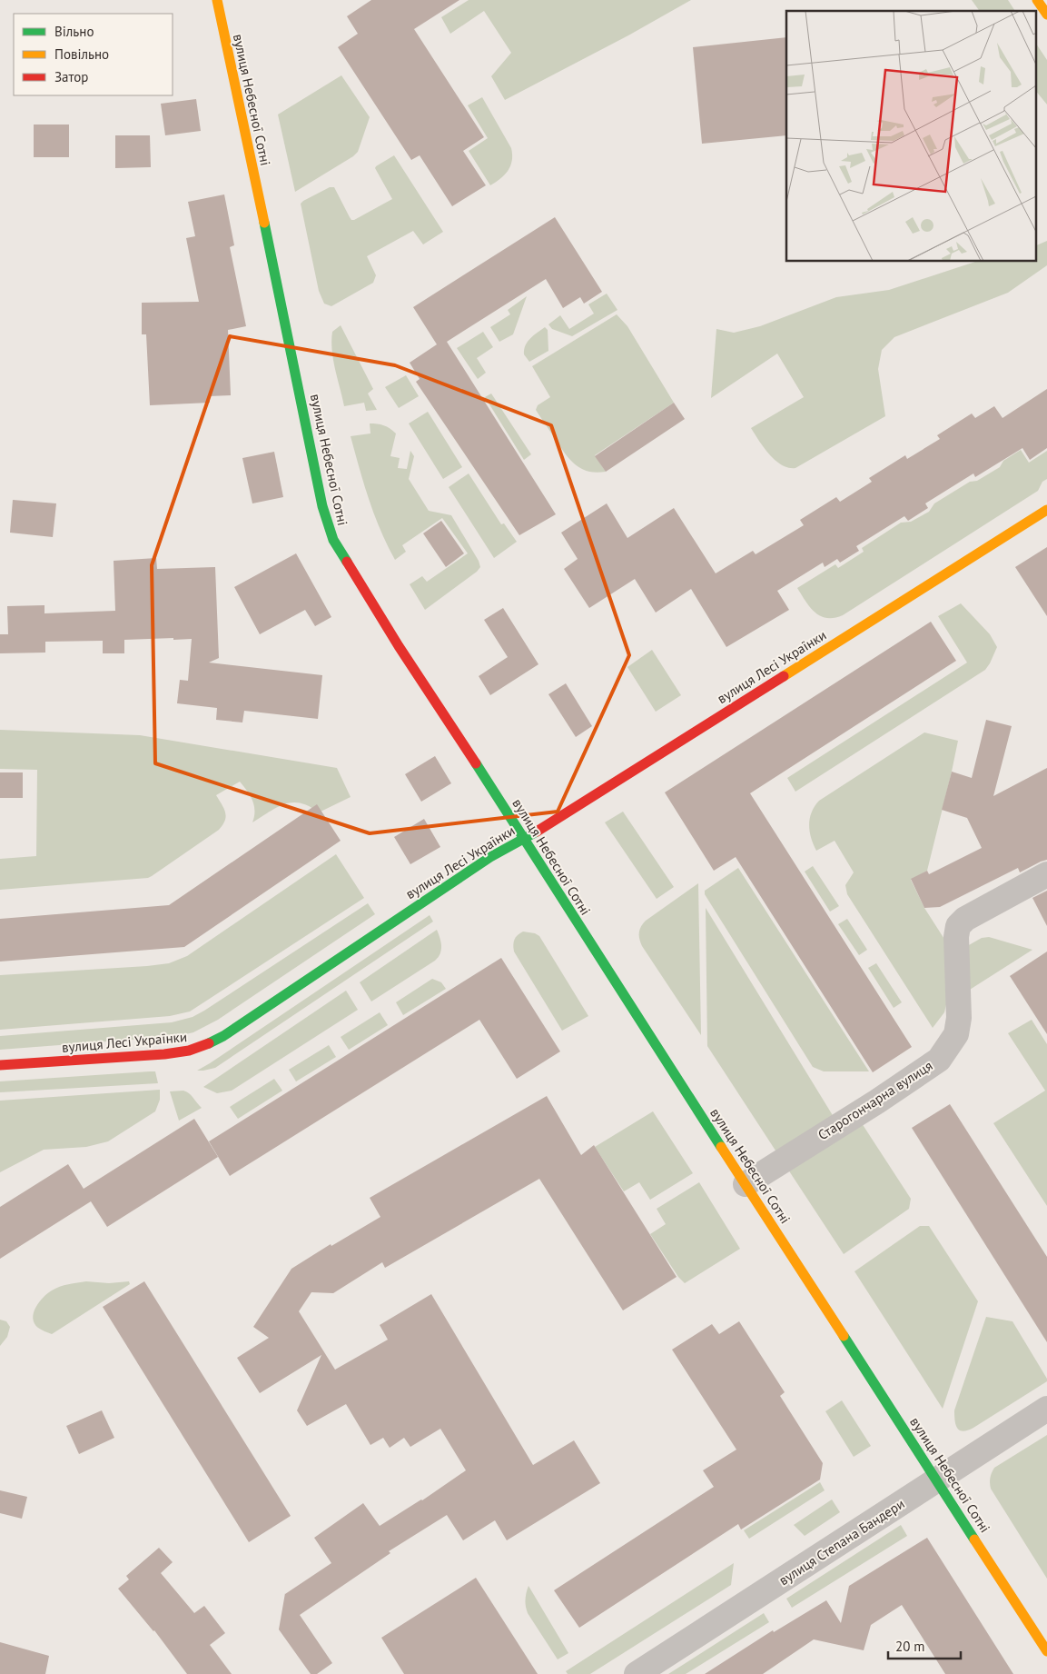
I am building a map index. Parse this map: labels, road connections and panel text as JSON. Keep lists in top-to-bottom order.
{
  "streets": {
    "street": [
      "вулиця Небесної Сотні",
      "вулиця Лесі Українки",
      "Старогончарна вулиця",
      "вулиця Степана Бандери"
    ]
  },
  "crossings": [
    ["вулиця Небесної Сотні", "вулиця Лесі Українки"],
    ["вулиця Небесної Сотні", "Старогончарна вулиця"],
    ["вулиця Небесної Сотні", "вулиця Степана Бандери"]
  ],
  "legend": ["Вільно", "Повільно", "Затор"],
  "scale_bar": "20 m"
}
